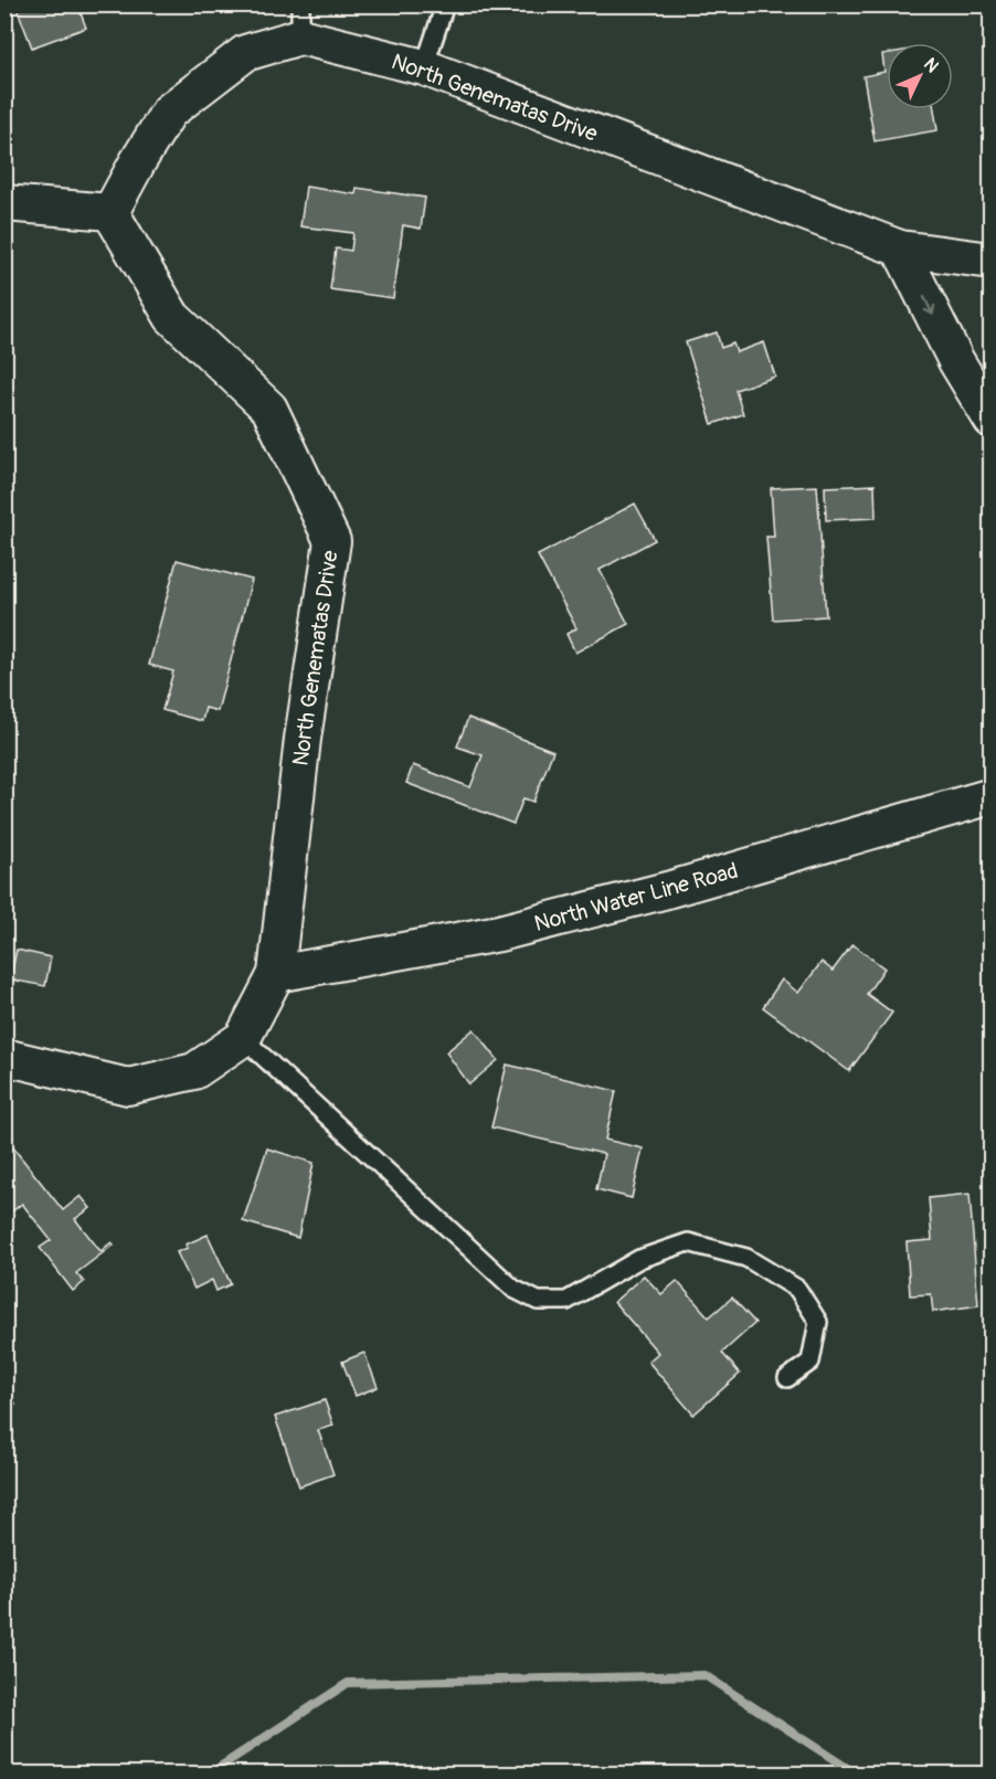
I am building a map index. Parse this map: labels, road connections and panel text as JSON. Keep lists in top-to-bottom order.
{
  "streets": {
    "street": ["North Genematas Drive", "North Water Line Road"]
  },
  "crossings": [
    ["North Genematas Drive", "North Water Line Road"]
  ],
  "north": "top right"
}
